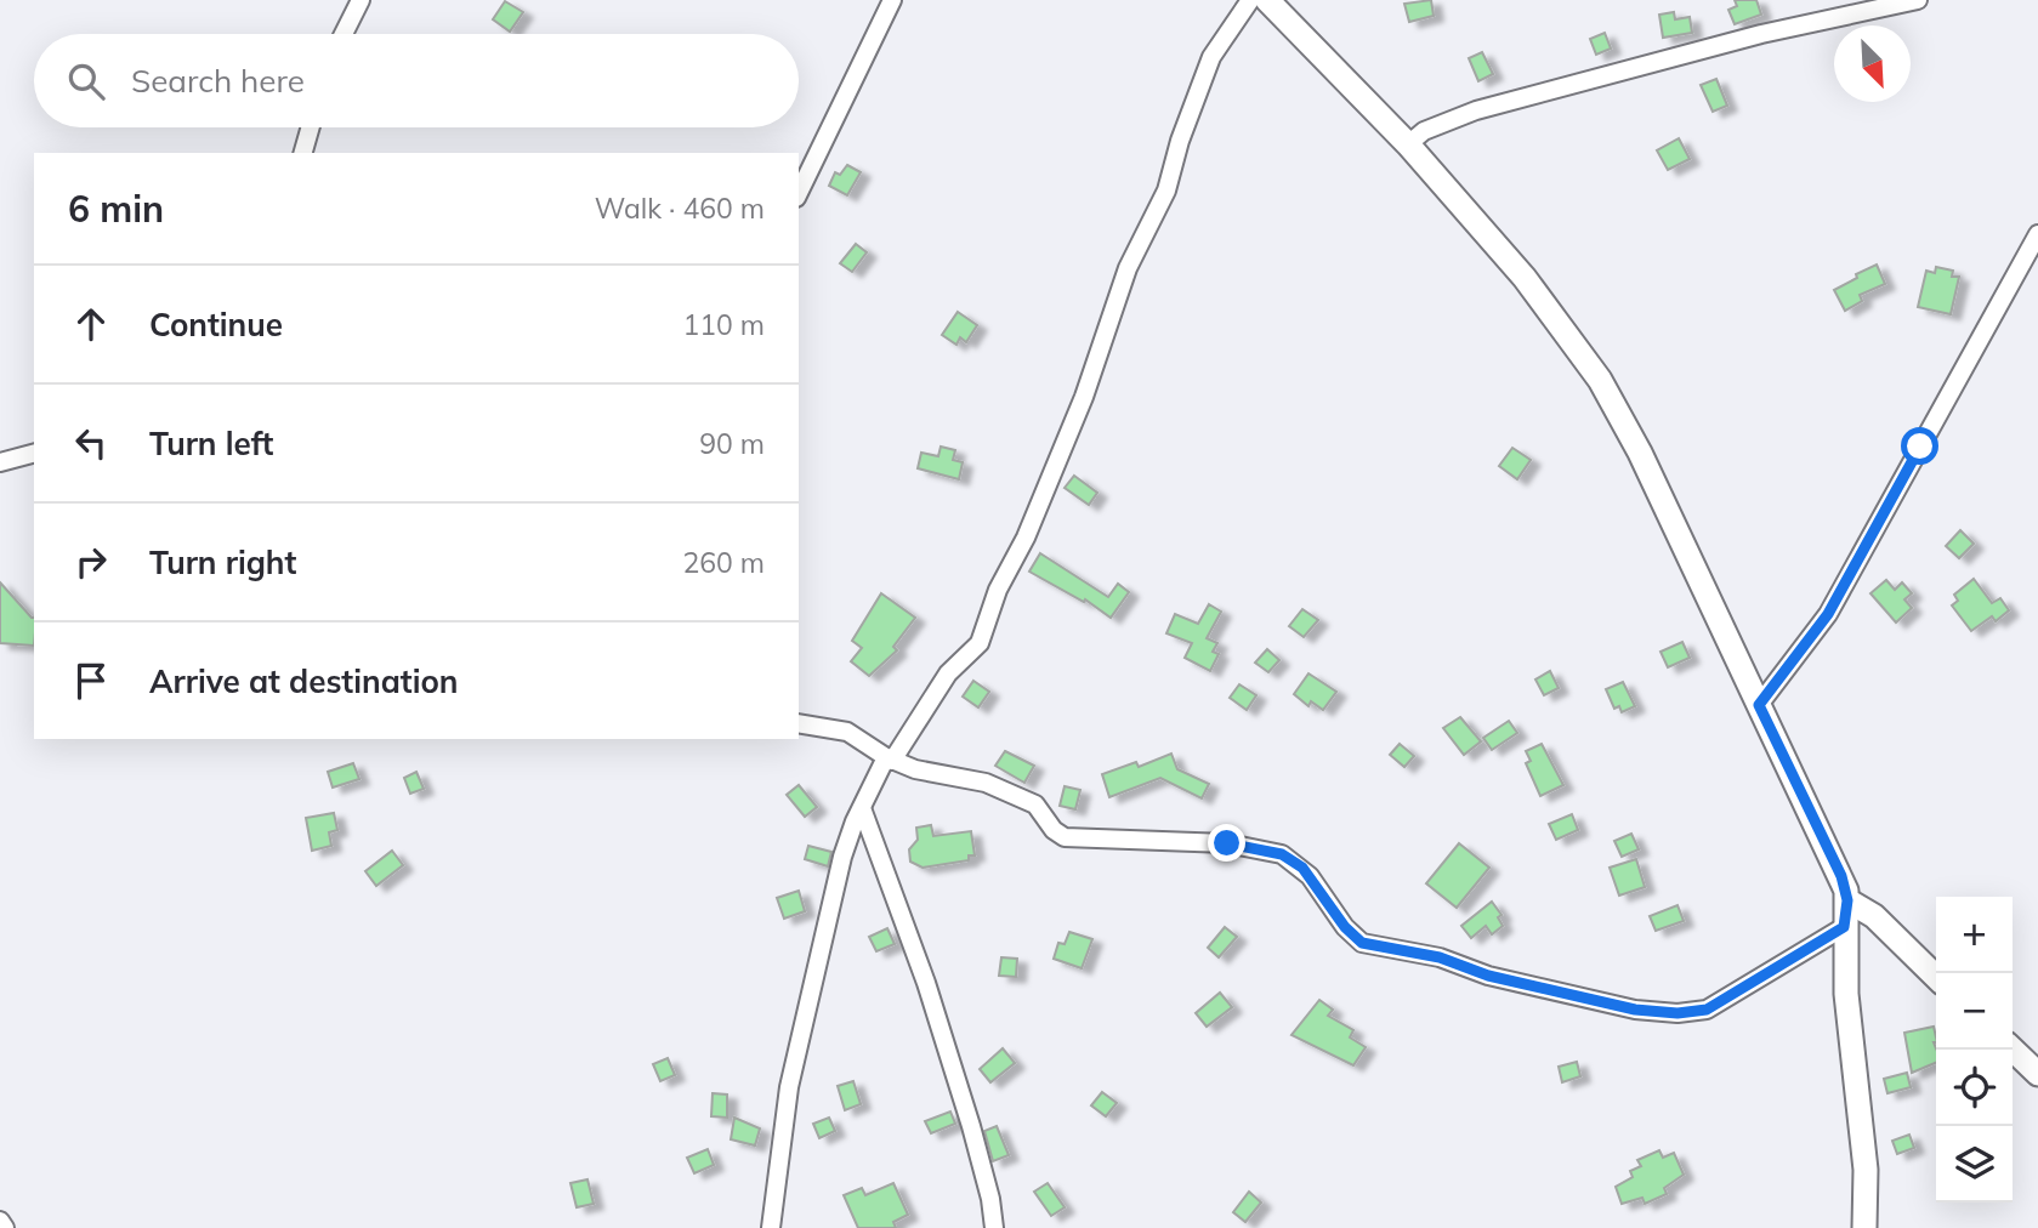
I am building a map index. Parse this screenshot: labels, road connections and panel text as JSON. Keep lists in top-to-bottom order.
{
  "north": "bottom right",
  "page": {
    "search": "Search here",
    "heading": ["6 min", "Walk · 460 m"],
    "list": [
      ["Continue", "110 m"],
      ["Turn left", "90 m"],
      ["Turn right", "260 m"],
      "Arrive at destination"
    ],
    "map_buttons": ["+", "−"]
  }
}
